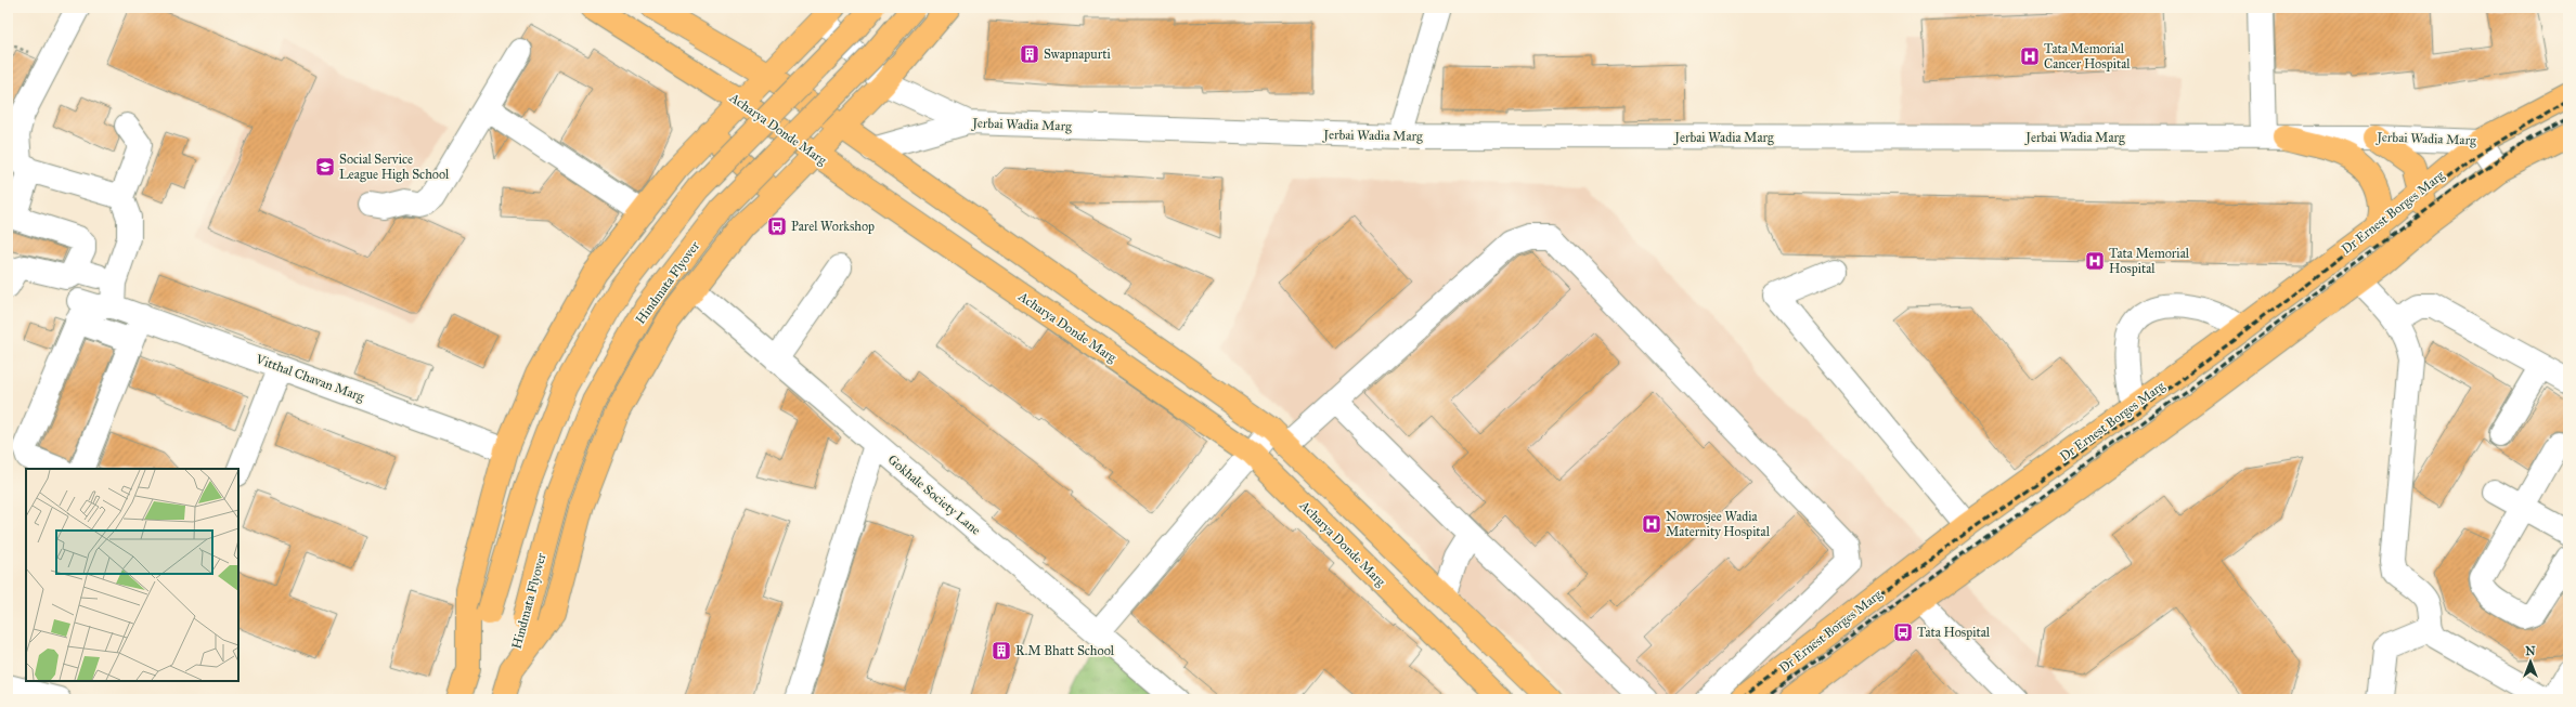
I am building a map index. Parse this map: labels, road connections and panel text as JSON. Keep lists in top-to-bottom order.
{
  "streets": {
    "main road": [
      "Jerbai Wadia Marg",
      "Acharya Donde Marg",
      "Dr Ernest Borges Marg",
      "Hindmata Flyover"
    ],
    "street": ["Vitthal Chavan Marg", "Gokhale Society Lane"]
  },
  "crossings": [
    ["Jerbai Wadia Marg", "Dr Ernest Borges Marg"]
  ],
  "places": {
    "building": ["Swapnapurti", "R.M Bhatt School"],
    "hospital": ["Tata Memorial Cancer Hospital", "Tata Memorial Hospital", "Nowrosjee Wadia Maternity Hospital"],
    "school or university": ["Social Service League High School"],
    "bus stop": ["Parel Workshop", "Tata Hospital"]
  },
  "north": "top"
}
